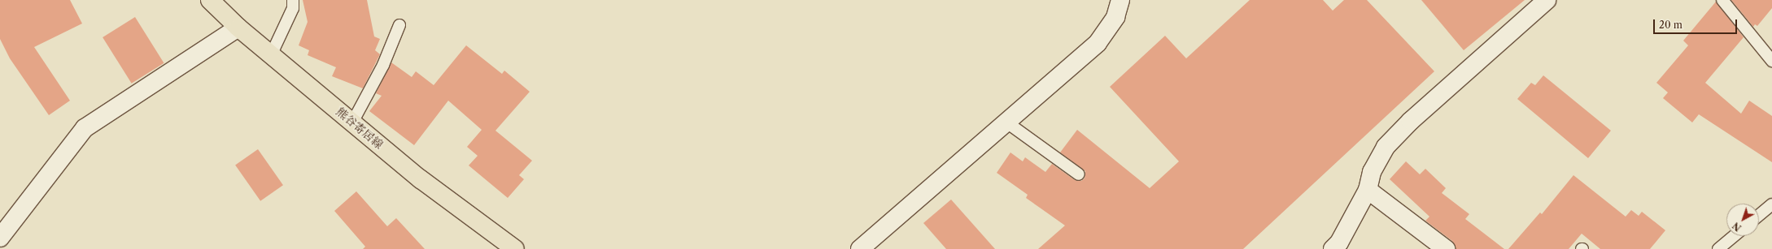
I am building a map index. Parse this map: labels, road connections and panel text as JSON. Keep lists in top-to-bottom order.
{
  "streets": {
    "main road": ["熊谷寄居線"]
  },
  "scale_bar": "20 m",
  "north": "bottom left"
}
